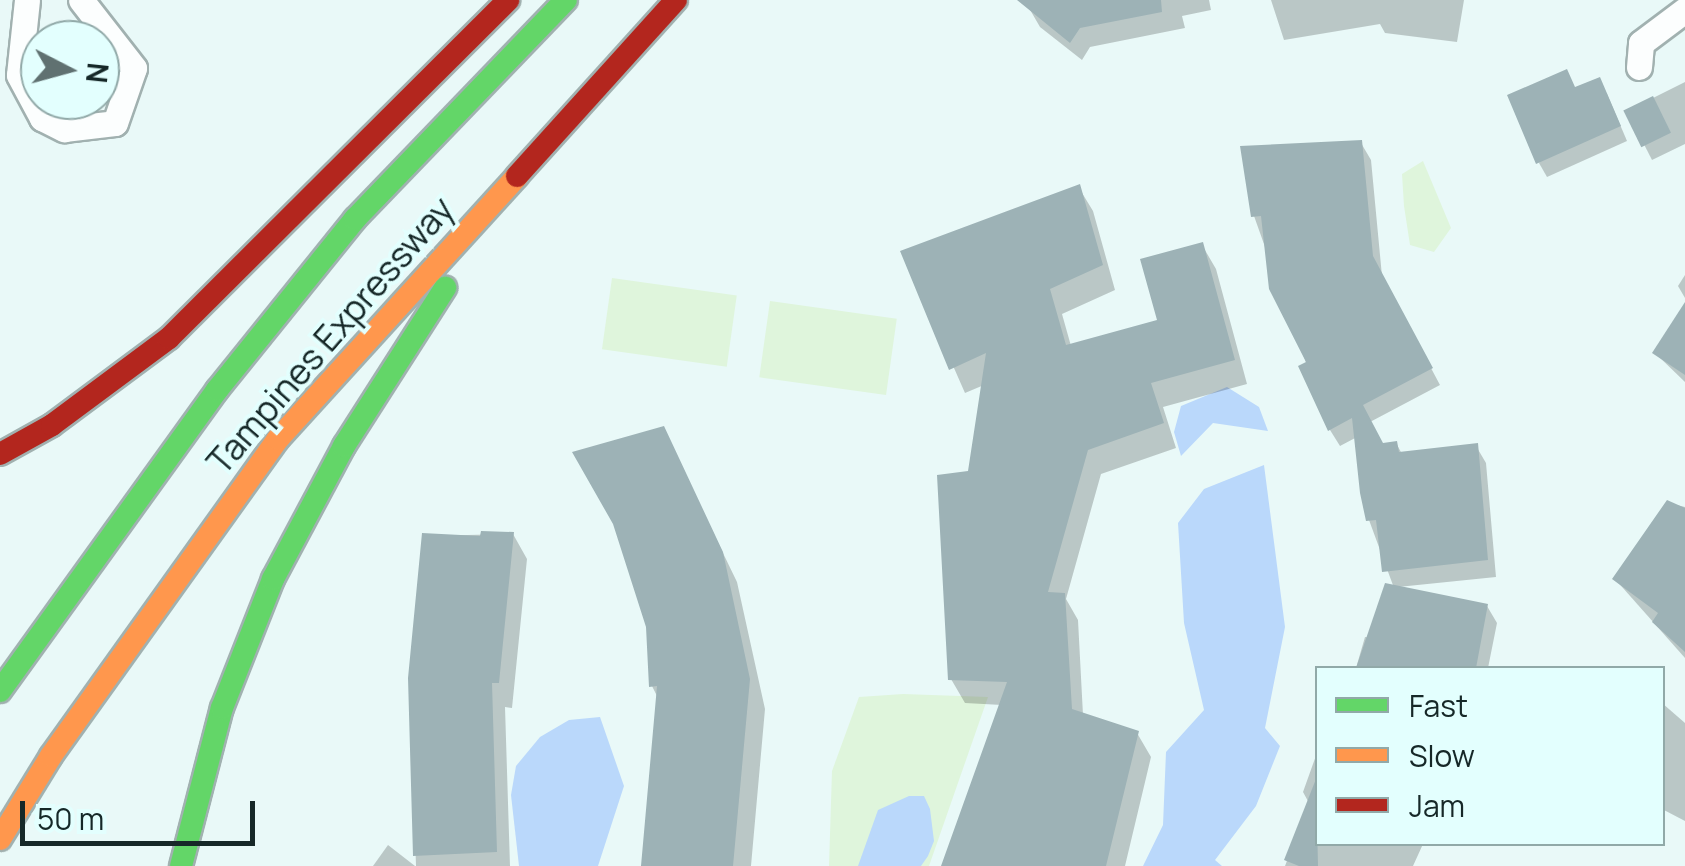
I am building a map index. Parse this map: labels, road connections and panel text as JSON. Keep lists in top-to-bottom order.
{
  "streets": {
    "highway": ["Tampines Expressway"]
  },
  "legend": ["Fast", "Slow", "Jam"],
  "scale_bar": "50 m",
  "north": "right"
}
